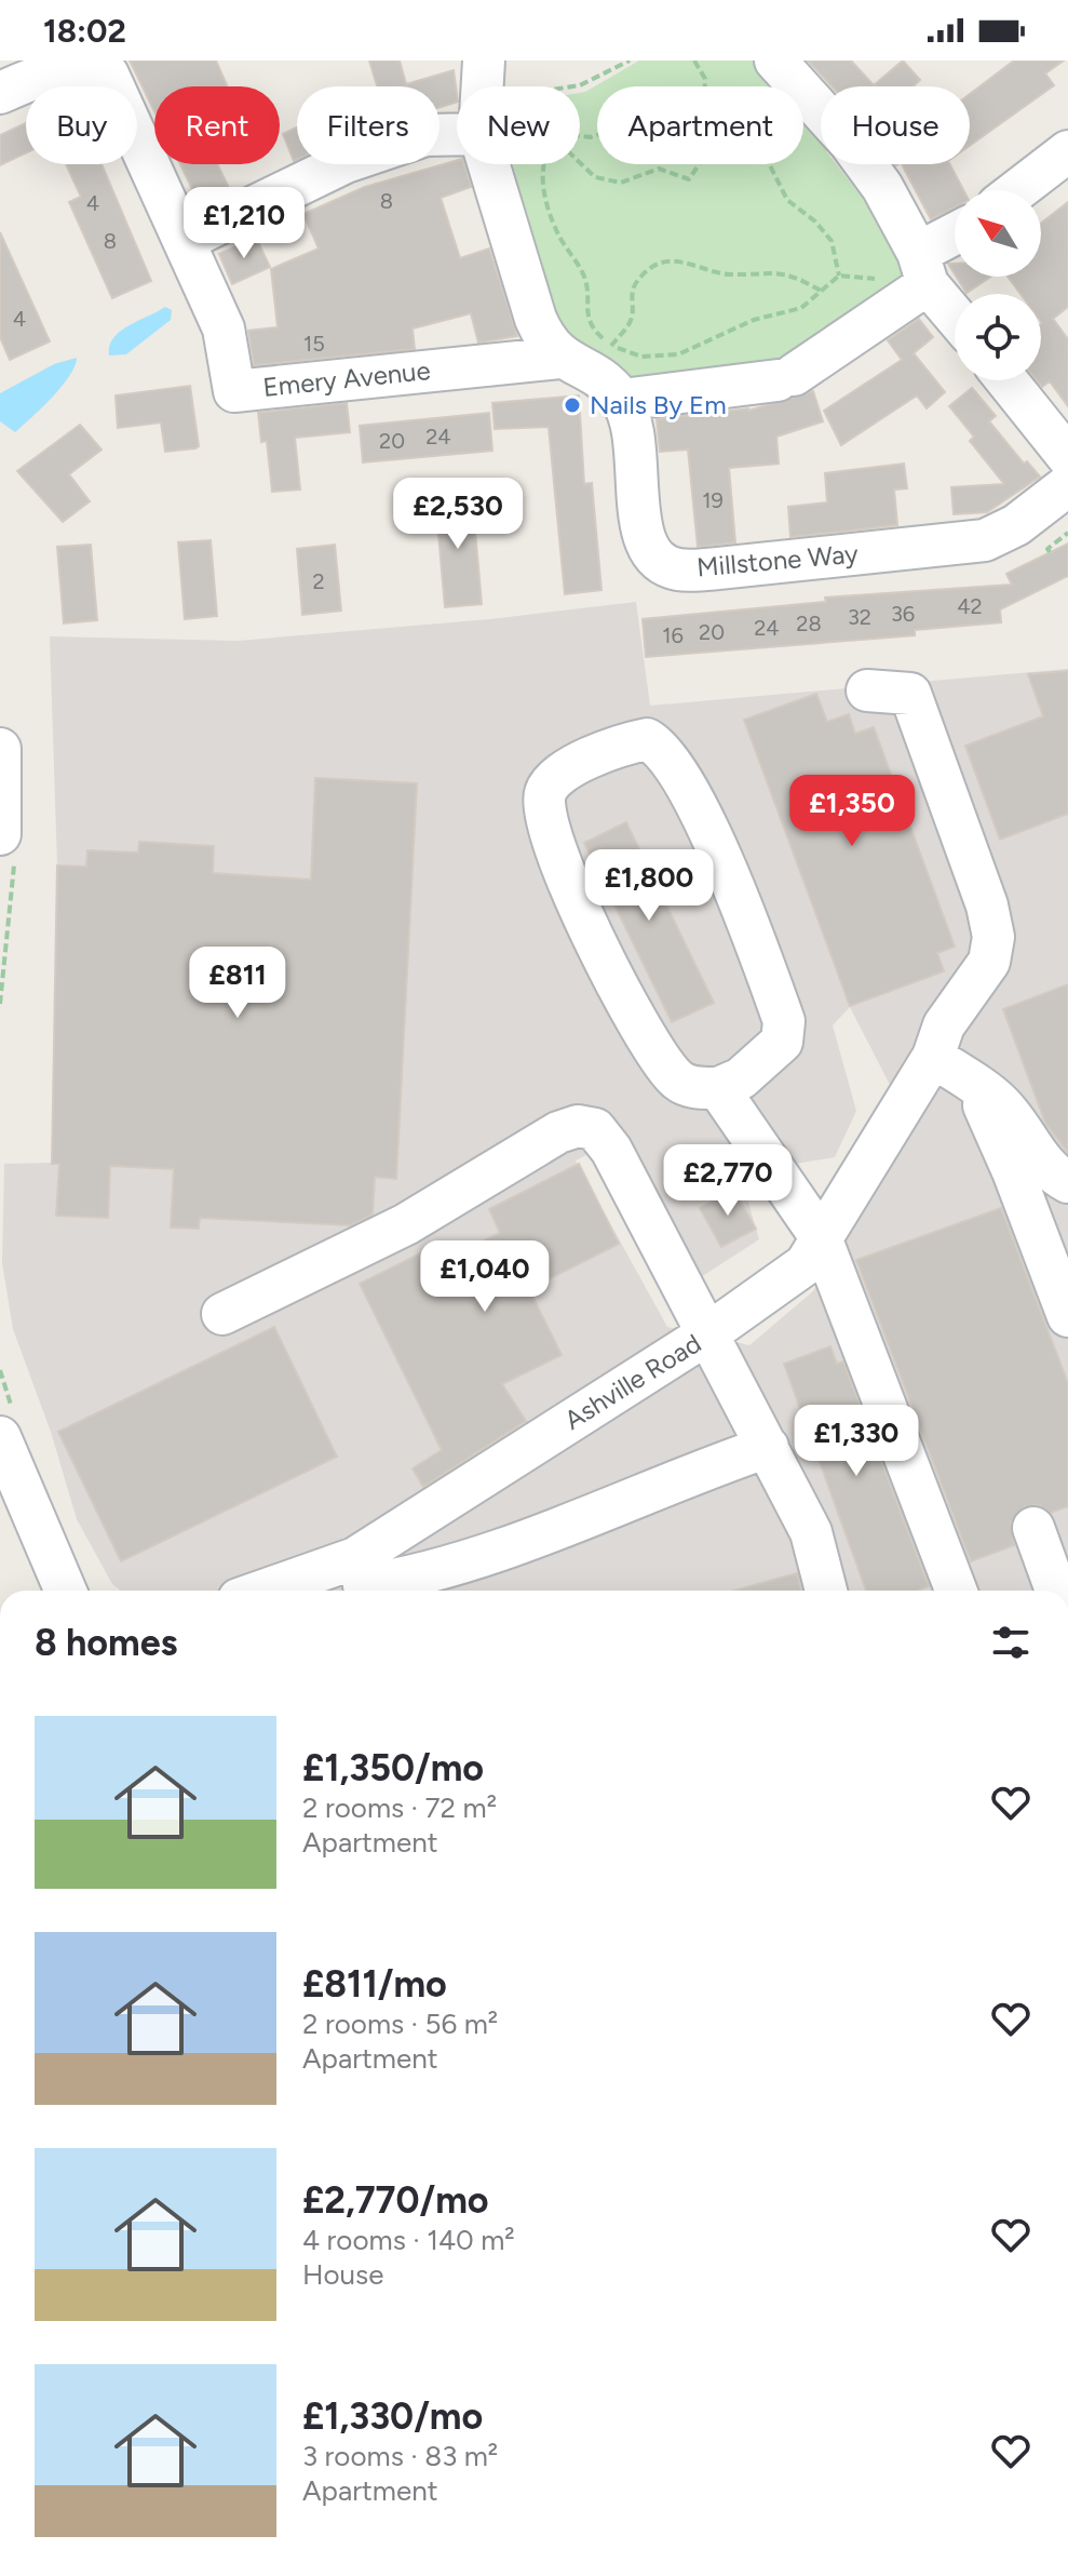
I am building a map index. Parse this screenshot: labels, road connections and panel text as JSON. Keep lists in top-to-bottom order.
{
  "streets": {
    "street": ["Emery Avenue", "Millstone Way", "Ashville Road"]
  },
  "places": ["Nails By Em"],
  "house_numbers": [
    "8",
    "4",
    "8",
    "4",
    "15",
    "24",
    "20",
    "19",
    "2",
    "42",
    "36",
    "32",
    "28",
    "24",
    "20",
    "16"
  ],
  "north": "top left",
  "page": {
    "status": "18:02",
    "chip": [
      "Buy",
      "Rent",
      "Filters",
      "New",
      "Apartment",
      "House"
    ],
    "price": [
      "£1,210",
      "£2,530",
      "£1,350",
      "£1,800",
      "£811",
      "£2,770",
      "£1,040",
      "£1,330"
    ],
    "heading": "8 homes",
    "list": [
      {
        "name": "£1,350/mo",
        "note": "2 rooms · 72 m² · Apartment"
      },
      {
        "name": "£811/mo",
        "note": "2 rooms · 56 m² · Apartment"
      },
      {
        "name": "£2,770/mo",
        "note": "4 rooms · 140 m² · House"
      },
      {
        "name": "£1,330/mo",
        "note": "3 rooms · 83 m² · Apartment"
      }
    ]
  }
}
